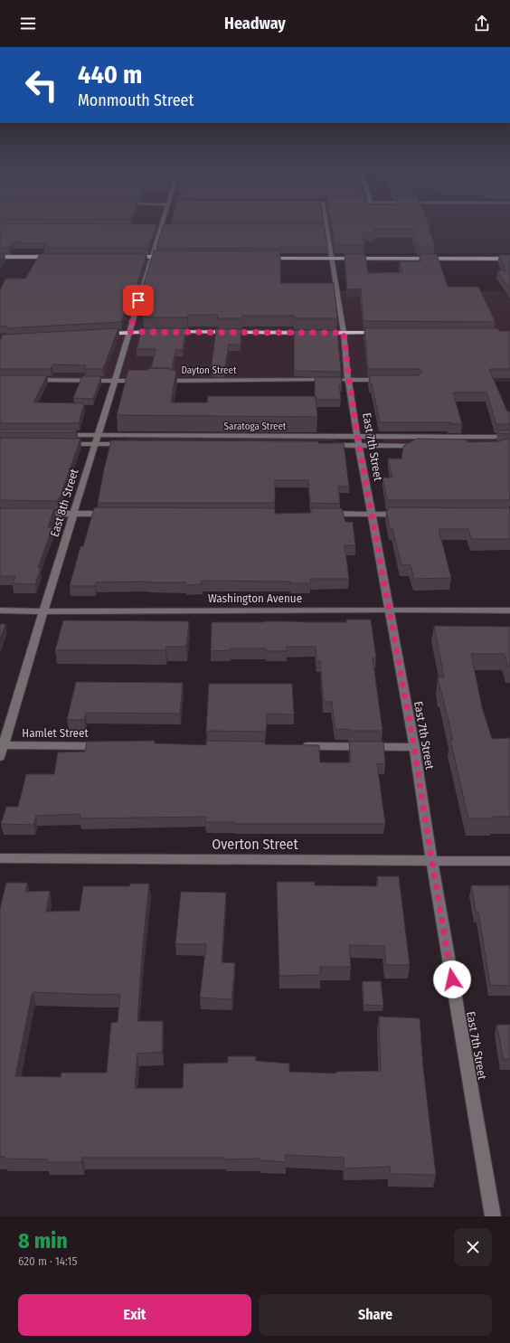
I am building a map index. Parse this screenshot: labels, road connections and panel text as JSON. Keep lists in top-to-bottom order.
{
  "streets": {
    "street": [
      "Dayton Street",
      "Saratoga Street",
      "East 7th Street",
      "East 8th Street",
      "Washington Avenue",
      "Hamlet Street",
      "Overton Street"
    ]
  },
  "crossings": [
    ["Dayton Street", "East 7th Street"],
    ["Saratoga Street", "East 7th Street"],
    ["Saratoga Street", "East 8th Street"],
    ["East 7th Street", "Washington Avenue"],
    ["East 7th Street", "Overton Street"],
    ["East 8th Street", "Washington Avenue"],
    ["East 8th Street", "Hamlet Street"]
  ],
  "page": {
    "header": "Headway",
    "turn": ["440 m", "Monmouth Street"],
    "heading": ["8 min", "620 m · 14:15"],
    "buttons": ["Exit", "Share"]
  }
}
